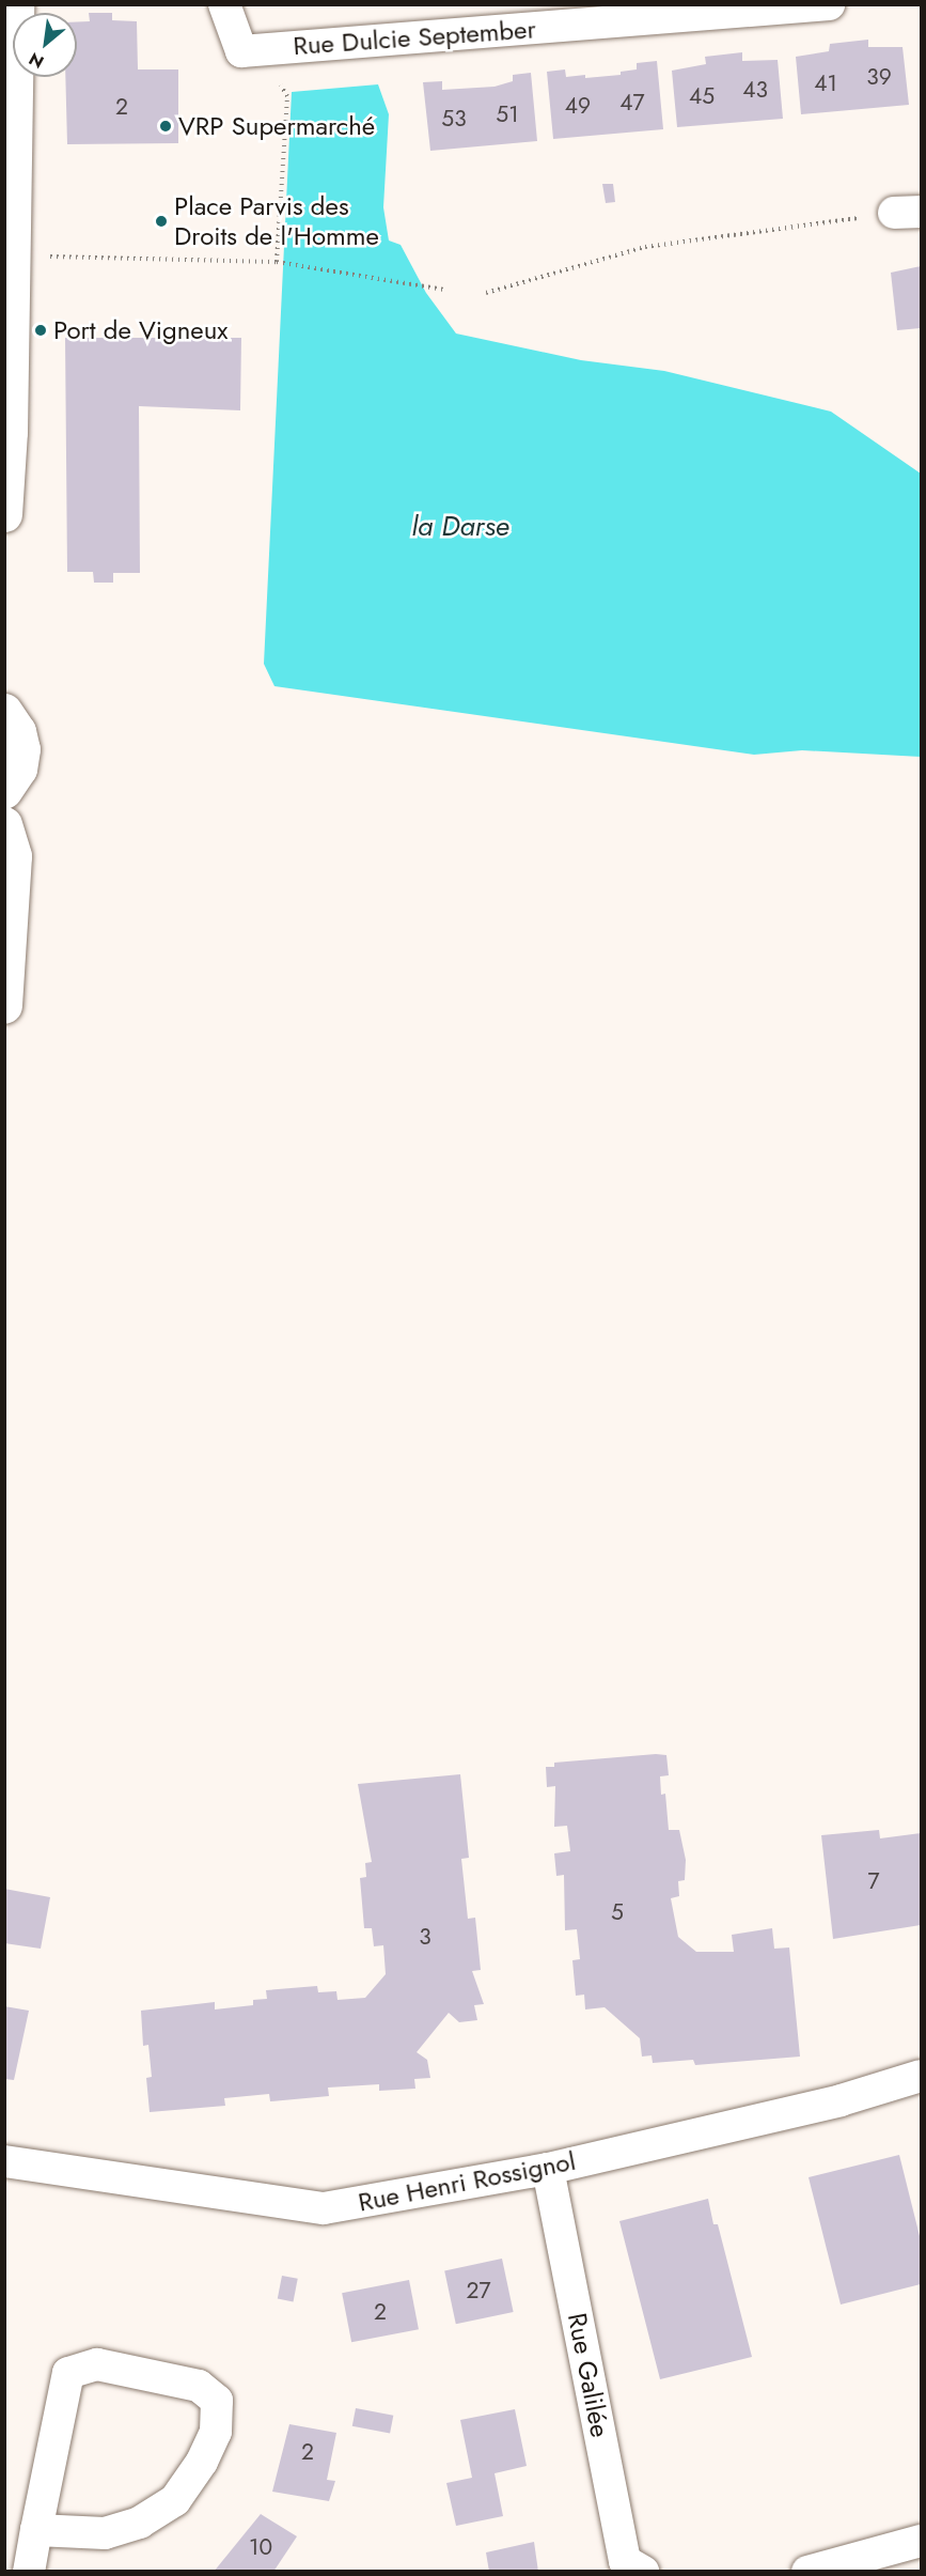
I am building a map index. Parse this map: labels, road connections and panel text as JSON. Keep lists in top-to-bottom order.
{
  "streets": {
    "street": ["Rue Dulcie September", "Rue Henri Rossignol", "Rue Galilée"]
  },
  "crossings": [
    ["Rue Henri Rossignol", "Rue Galilée"]
  ],
  "water": ["la Darse"],
  "places": ["VRP Supermarché", "Place Parvis des Droits de l'Homme", "Port de Vigneux"],
  "house_numbers": [
    "39",
    "41",
    "43",
    "45",
    "47",
    "49",
    "2",
    "51",
    "53",
    "7",
    "5",
    "3",
    "27",
    "2",
    "2",
    "10"
  ],
  "north": "bottom left"
}
